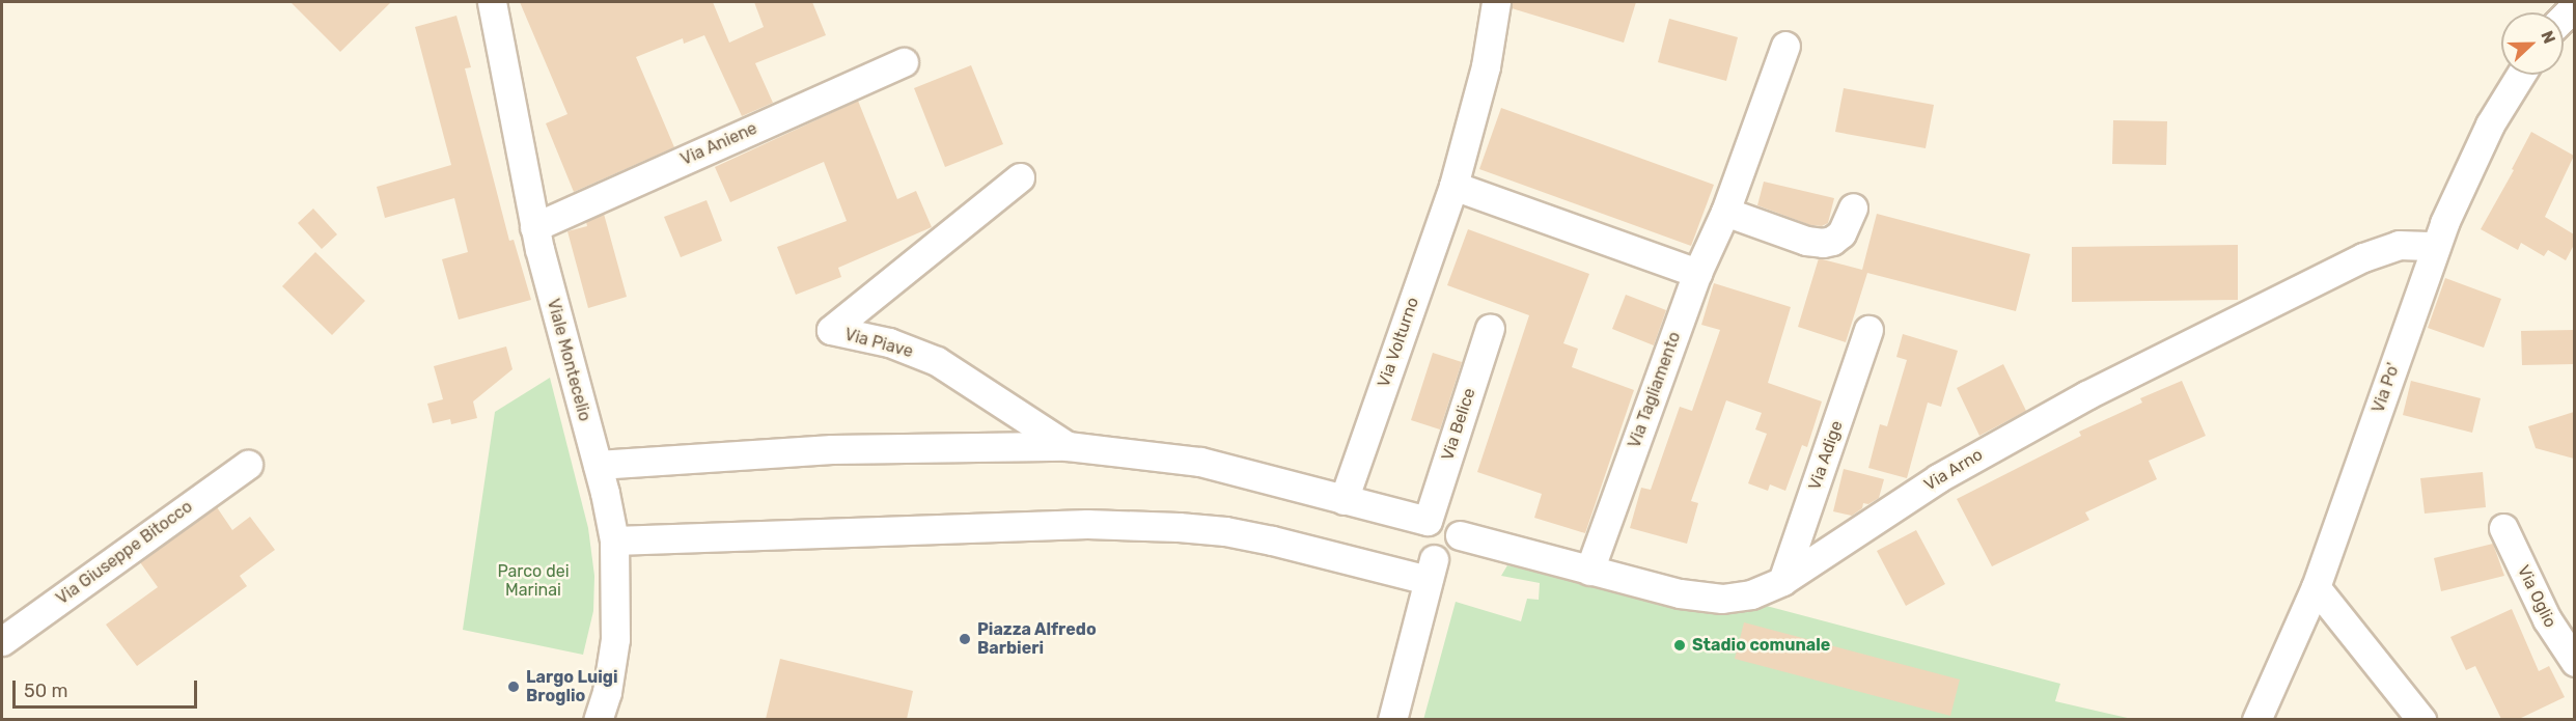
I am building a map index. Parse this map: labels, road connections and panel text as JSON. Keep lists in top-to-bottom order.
{
  "streets": {
    "street": [
      "Via Aniene",
      "Via Volturno",
      "Via Piave",
      "Viale Montecelio",
      "Via Po'",
      "Via Tagliamento",
      "Via Belice",
      "Via Adige",
      "Via Arno",
      "Via Giuseppe Bitocco",
      "Via Oglio"
    ]
  },
  "crossings": [
    ["Via Aniene", "Viale Montecelio"],
    ["Via Po'", "Via Arno"],
    ["Via Tagliamento", "Via Arno"],
    ["Via Belice", "Via Arno"],
    ["Via Adige", "Via Arno"]
  ],
  "parks": ["Parco dei Marinai"],
  "places": ["Piazza Alfredo Barbieri", "Stadio comunale", "Largo Luigi Broglio"],
  "scale_bar": "50 m",
  "north": "right"
}
